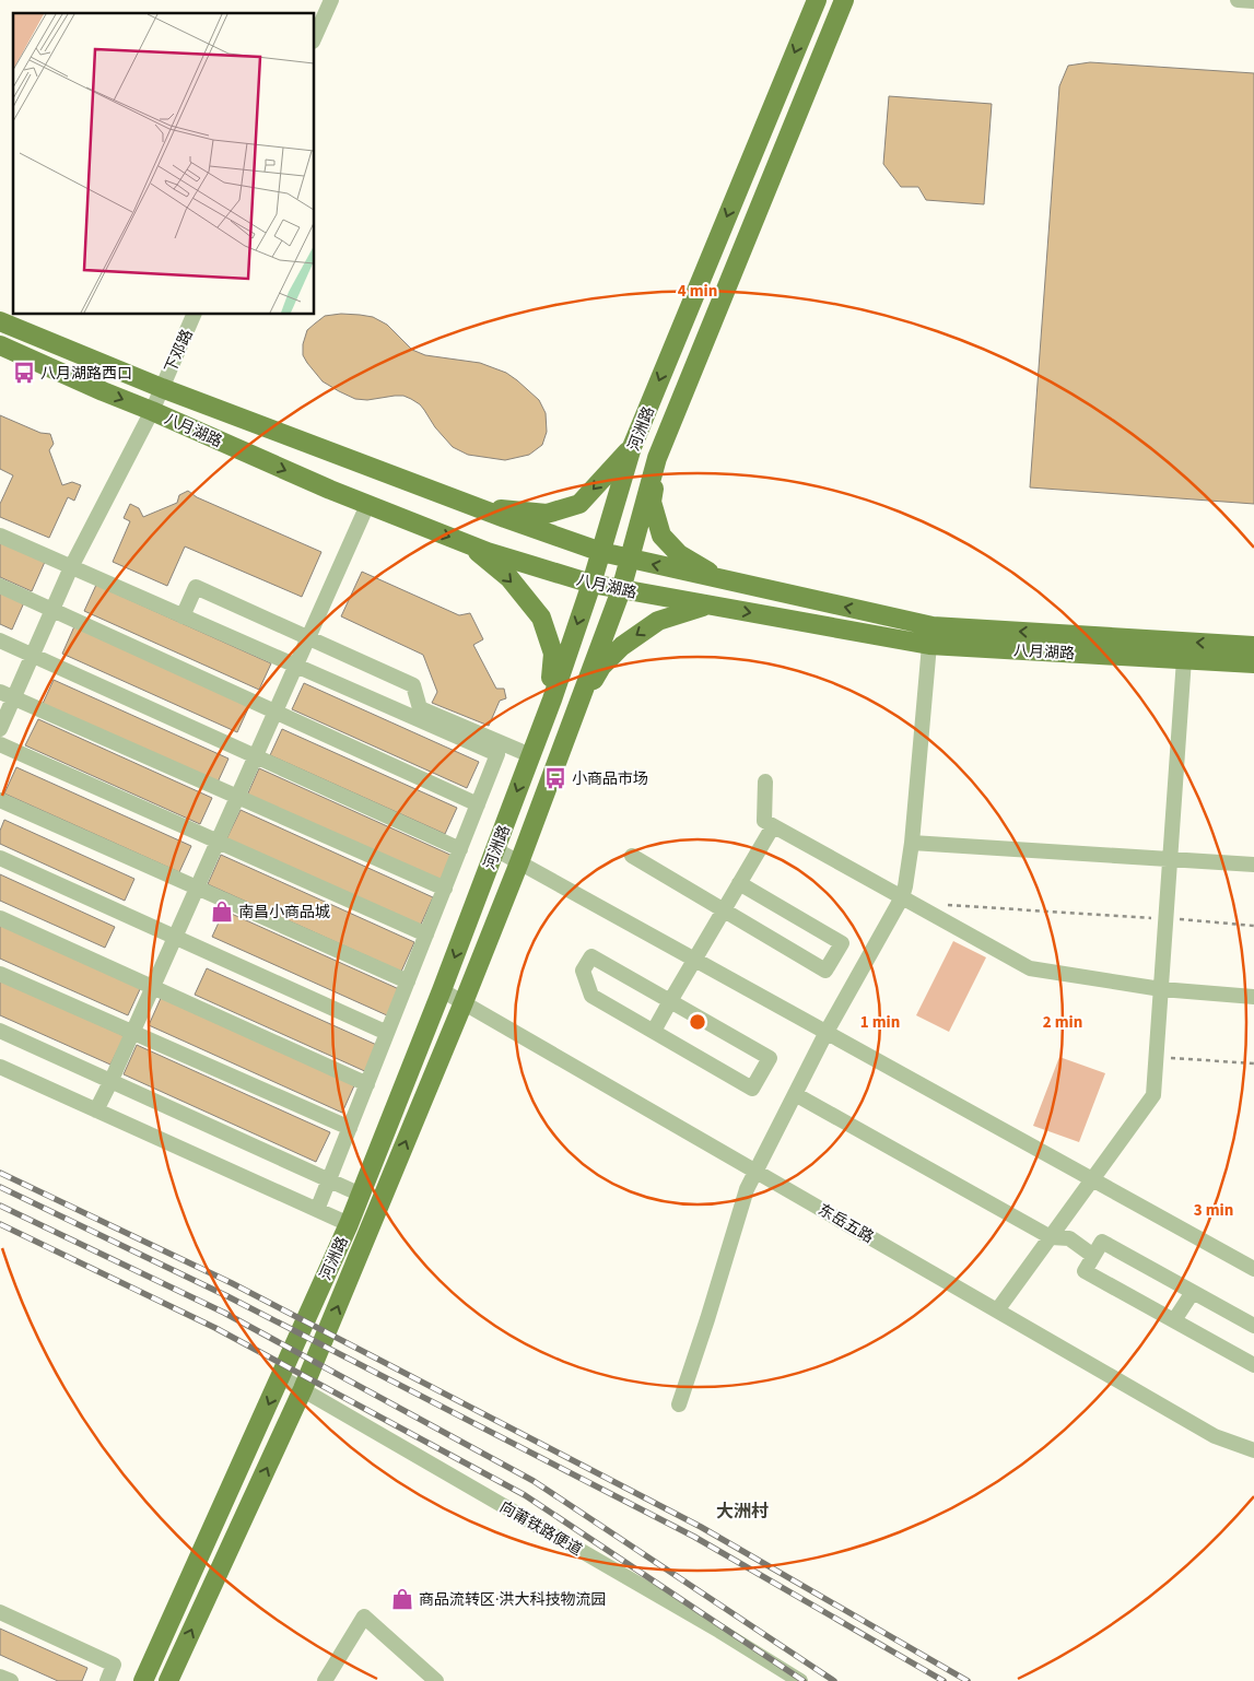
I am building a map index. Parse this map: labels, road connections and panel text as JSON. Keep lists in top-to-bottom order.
{
  "streets": {
    "main road": ["河洲路", "八月湖路"],
    "street": ["下邓路", "东岳五路", "向莆铁路便道"]
  },
  "crossings": [
    ["下邓路", "八月湖路"],
    ["河洲路", "八月湖路"],
    ["河洲路", "东岳五路"],
    ["河洲路", "向莆铁路便道"]
  ],
  "districts": ["大洲村"],
  "places": {
    "bus stop": ["八月湖路西口", "小商品市场"],
    "shop": ["南昌小商品城", "商品流转区·洪大科技物流园"]
  },
  "rings": [
    "4 min",
    "1 min",
    "2 min",
    "3 min"
  ]
}
